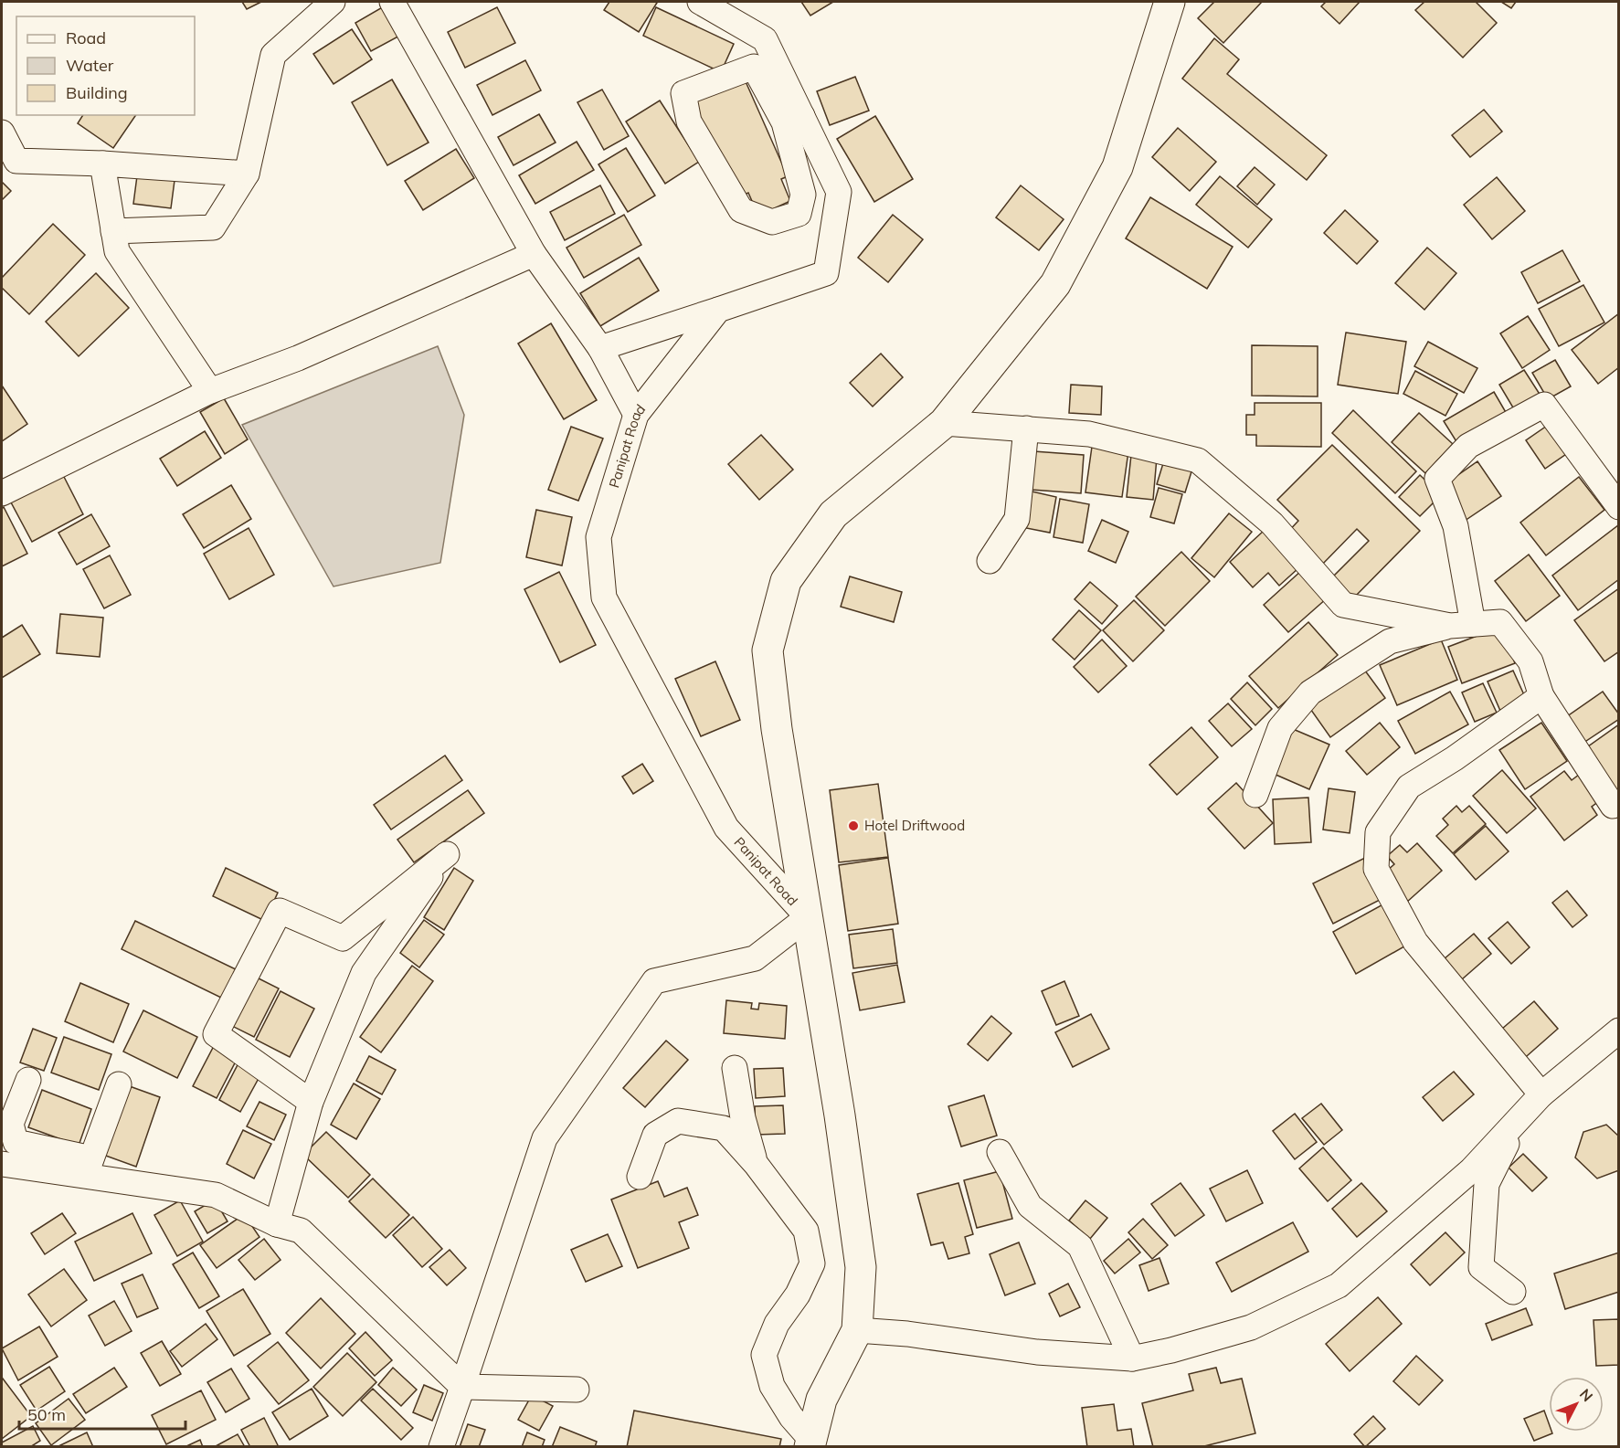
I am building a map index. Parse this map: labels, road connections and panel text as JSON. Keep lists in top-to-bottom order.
{
  "streets": {
    "street": ["Panipat Road"]
  },
  "places": ["Hotel Driftwood"],
  "legend": ["Road", "Water", "Building"],
  "scale_bar": "50 m",
  "north": "top right"
}
